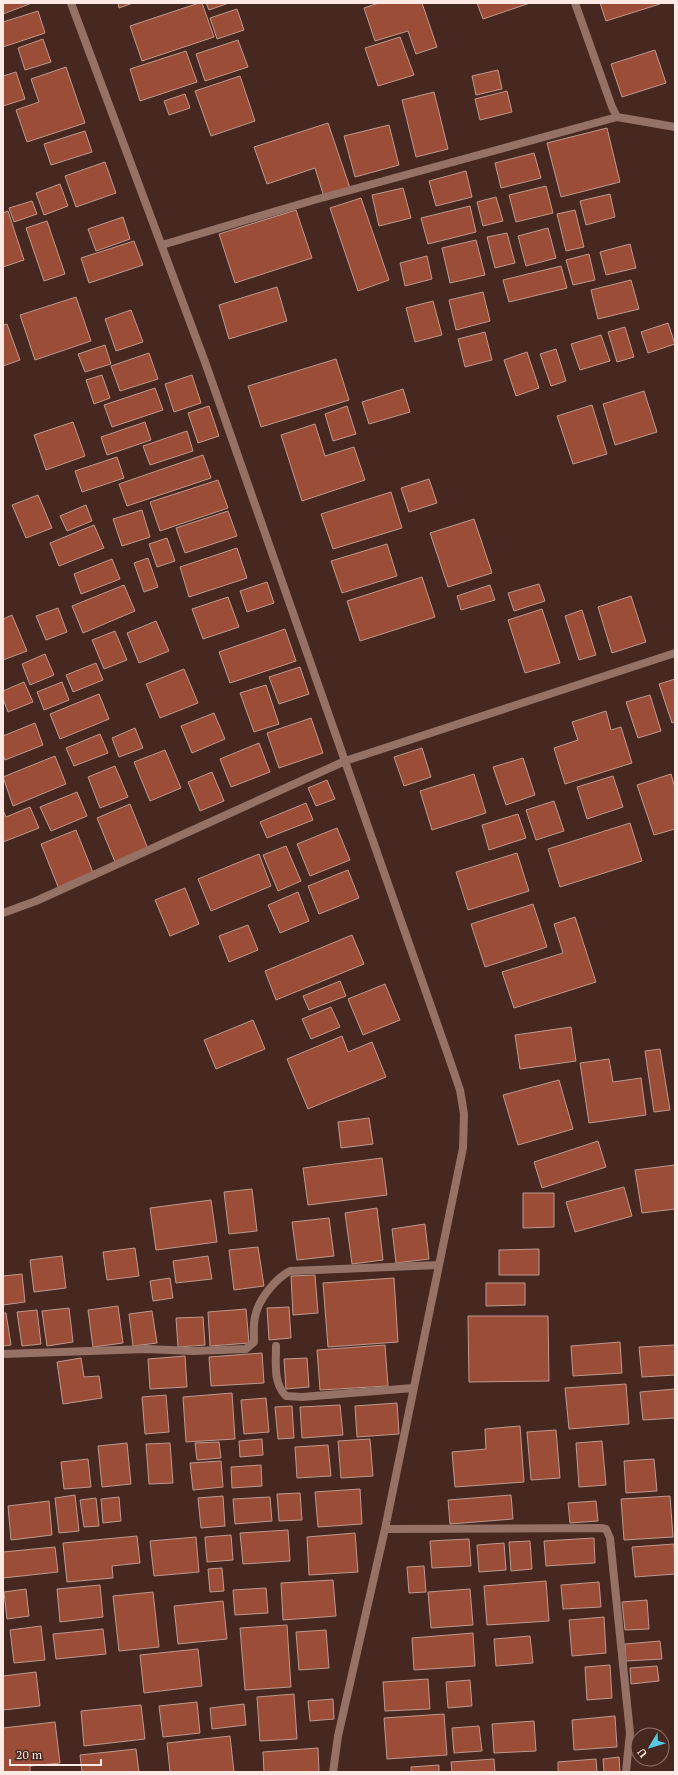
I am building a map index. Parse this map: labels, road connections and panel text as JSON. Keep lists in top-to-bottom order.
{
  "scale_bar": "20 m",
  "north": "bottom left"
}
